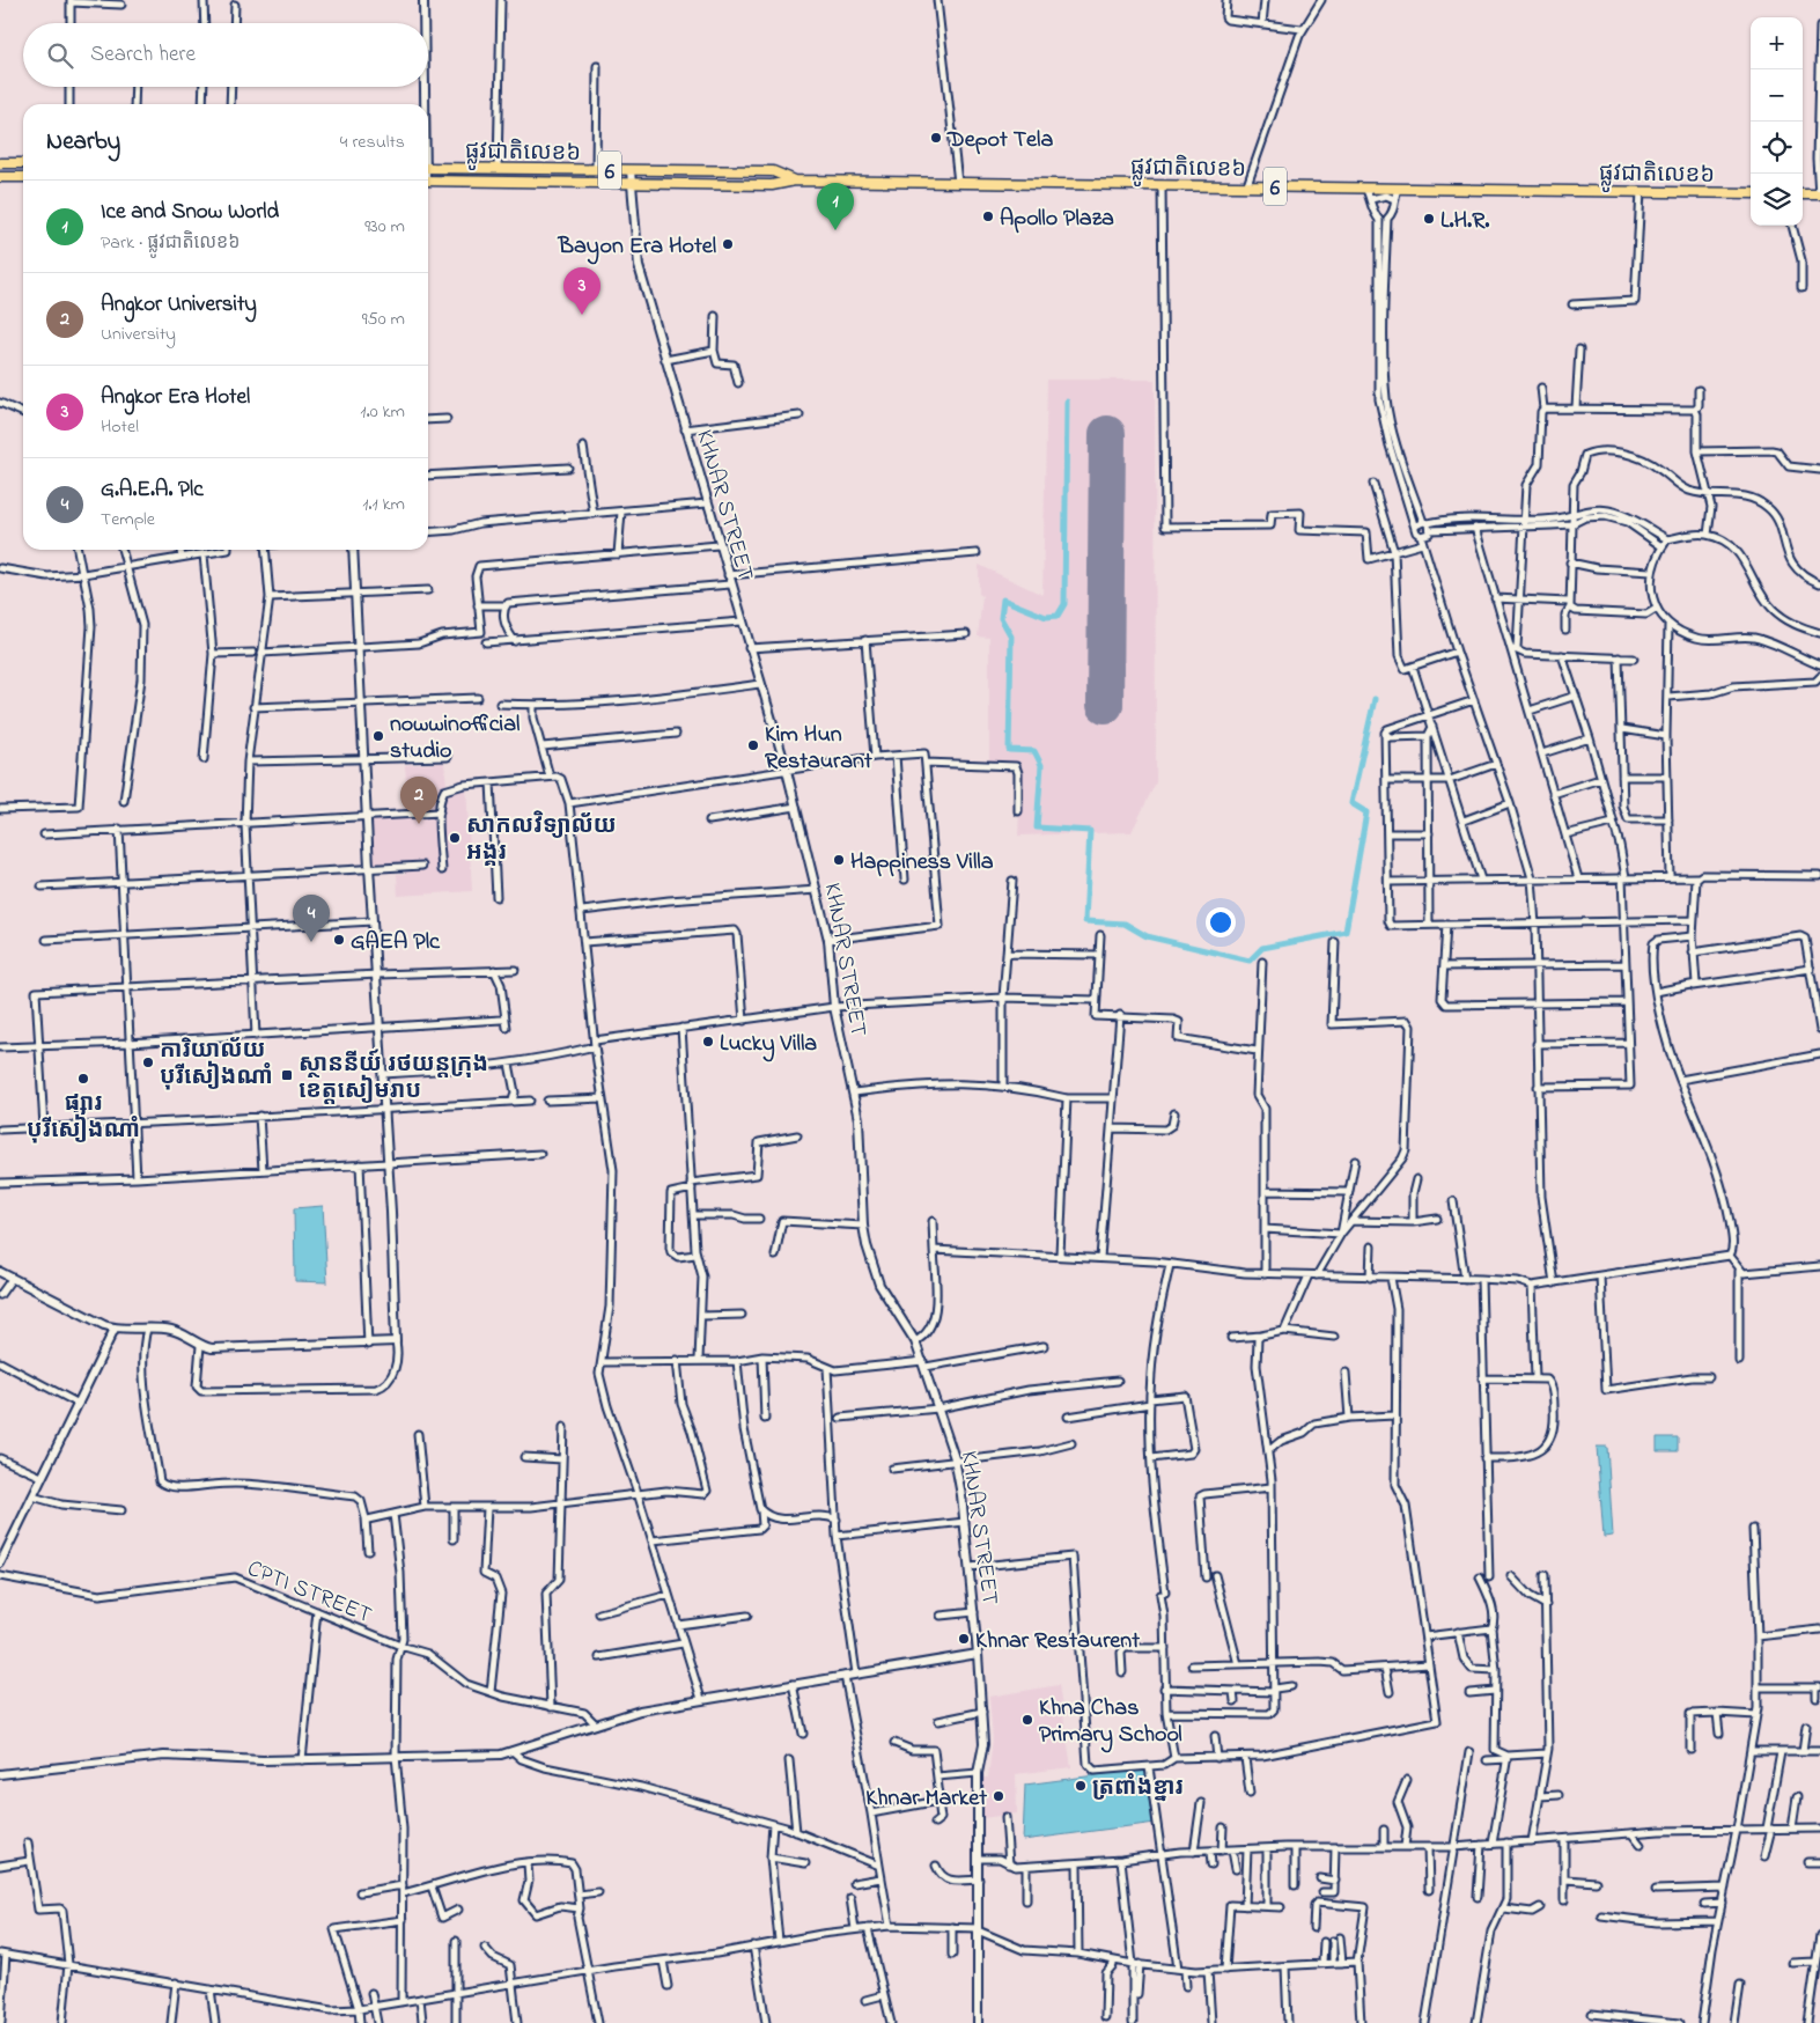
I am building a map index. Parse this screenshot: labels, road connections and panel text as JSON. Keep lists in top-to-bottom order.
{
  "streets": {
    "highway": ["ផ្លូវជាតិលេខ៦", "6"],
    "street": ["KHNAR STREET", "CPTI STREET"]
  },
  "crossings": [
    ["ផ្លូវជាតិលេខ៦", "KHNAR STREET"]
  ],
  "places": {
    "other": [
      "Depot Tela",
      "Apollo Plaza",
      "L.H.R.",
      "Bayon Era Hotel",
      "nowwinofficial studio",
      "Kim Hun Restaurant",
      "សាកលវិទ្យាល័យ អង្គរ",
      "Happiness Villa",
      "GAEA Plc",
      "Lucky Villa",
      "ការិយាល័យ បុរីសៀងណាំ",
      "ផ្សារ បុរីសៀងណាំ",
      "Khnar Restaurent",
      "Khna Chas Primary School",
      "ត្រពាំងខ្នារ",
      "Khnar Market"
    ],
    "transit": ["ស្ថាននីយ៍ រថយន្តក្រុង ខេត្តសៀមរាប"]
  },
  "page": {
    "map_buttons": ["+", "−"],
    "search": "Search here",
    "heading": ["Nearby", "4 results"],
    "list": [
      {
        "mark": "1",
        "name": "Ice and Snow World",
        "note": "Park · ផ្លូវជាតិលេខ៦",
        "value": "930 m"
      },
      {
        "mark": "2",
        "name": "Angkor University",
        "note": "University",
        "value": "950 m"
      },
      {
        "mark": "3",
        "name": "Angkor Era Hotel",
        "note": "Hotel",
        "value": "1.0 km"
      },
      {
        "mark": "4",
        "name": "G.A.E.A. Plc",
        "note": "Temple",
        "value": "1.1 km"
      }
    ],
    "pins": [
      "1",
      "3",
      "2",
      "4"
    ]
  }
}
